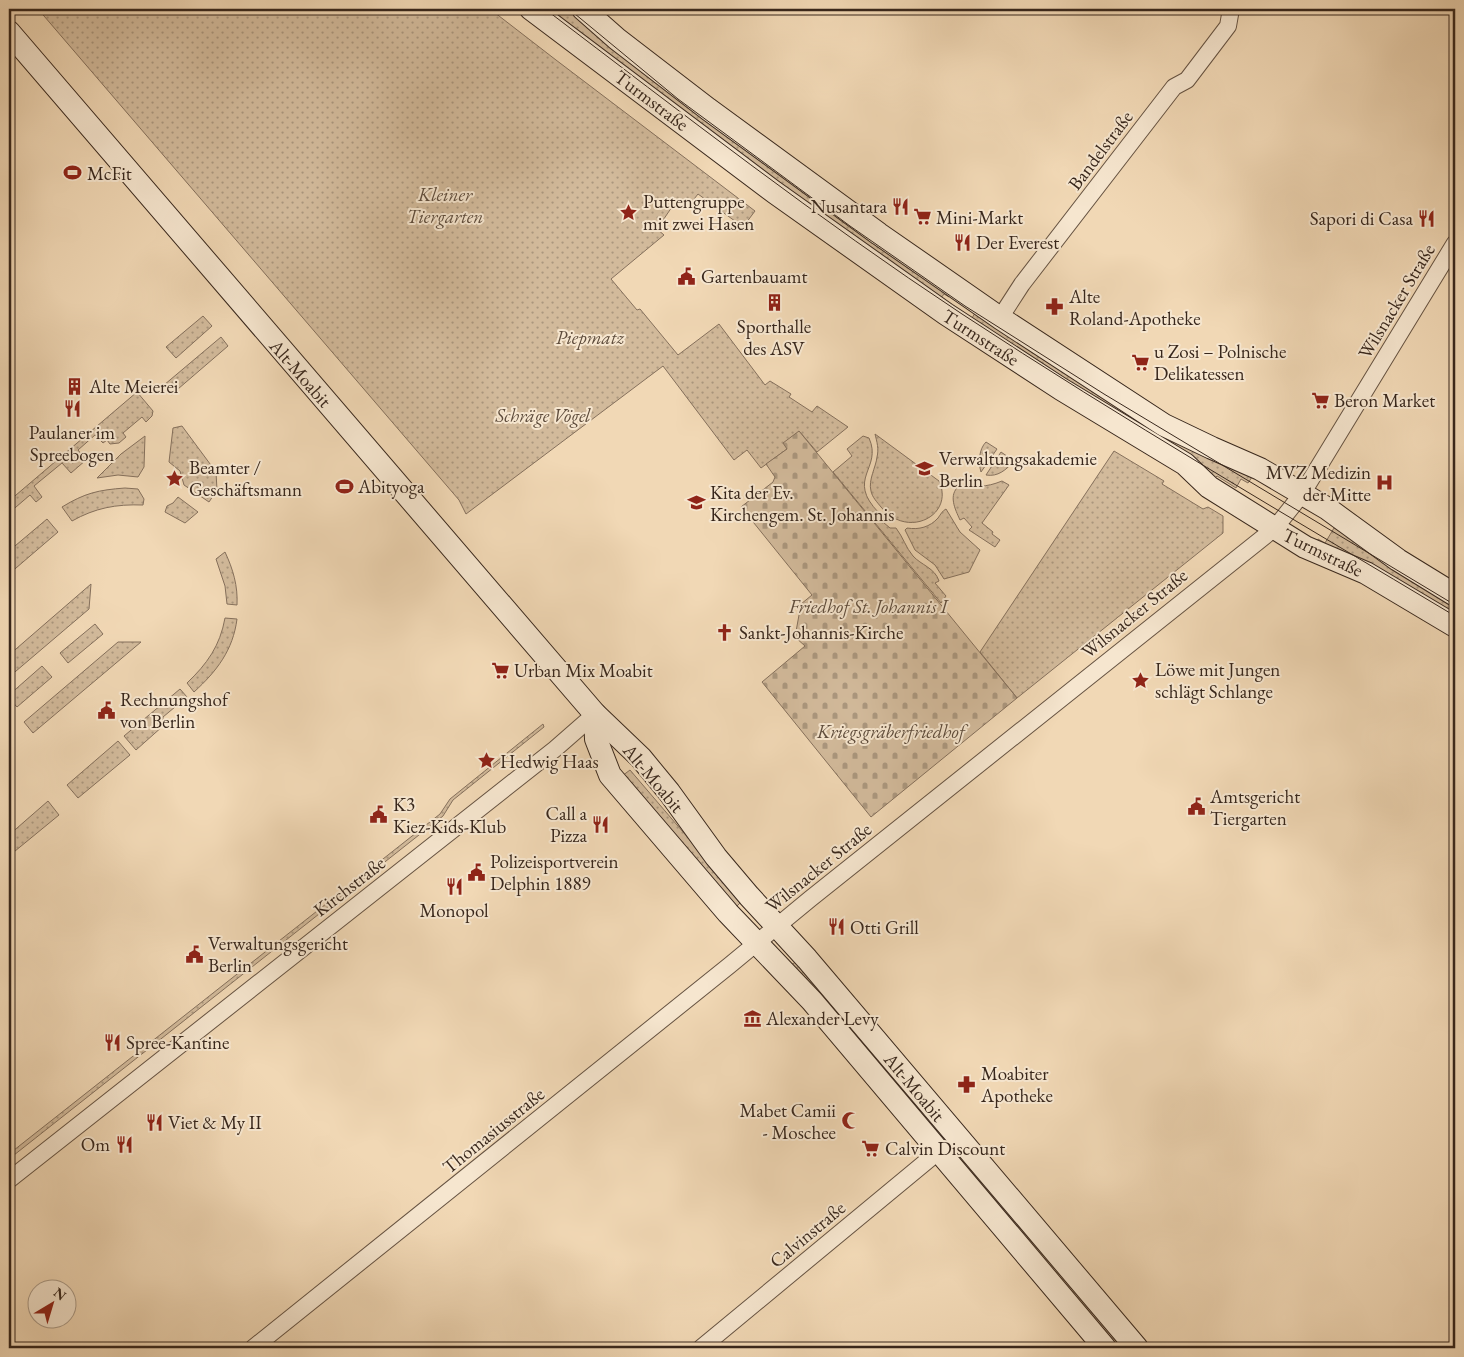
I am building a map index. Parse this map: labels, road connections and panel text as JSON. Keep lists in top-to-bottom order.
{
  "streets": {
    "main road": ["Turmstraße", "Alt-Moabit"],
    "street": [
      "Bandelstraße",
      "Wilsnacker Straße",
      "Kirchstraße",
      "Thomasiusstraße",
      "Calvinstraße"
    ]
  },
  "crossings": [
    ["Turmstraße", "Bandelstraße"],
    ["Turmstraße", "Wilsnacker Straße"],
    ["Wilsnacker Straße", "Alt-Moabit"],
    ["Wilsnacker Straße", "Thomasiusstraße"],
    ["Alt-Moabit", "Kirchstraße"],
    ["Alt-Moabit", "Thomasiusstraße"],
    ["Alt-Moabit", "Calvinstraße"]
  ],
  "parks": [
    "Kleiner Tiergarten",
    "Piepmatz",
    "Schräge Vögel",
    "Friedhof St. Johannis I",
    "Kriegsgräberfriedhof"
  ],
  "places": {
    "sports": ["McFit", "Abityoga"],
    "restaurant": [
      "Nusantara",
      "Sapori di Casa",
      "Der Everest",
      "Paulaner im Spreebogen",
      "Call a Pizza",
      "Monopol",
      "Otti Grill",
      "Spree-Kantine",
      "Viet & My II",
      "Om"
    ],
    "place": [
      "Puttengruppe mit zwei Hasen",
      "Beamter / Geschäftsmann",
      "Löwe mit Jungen schlägt Schlange",
      "Hedwig Haas"
    ],
    "supermarket": [
      "Mini-Markt",
      "u Zosi – Polnische Delikatessen",
      "Beron Market",
      "Urban Mix Moabit",
      "Calvin Discount"
    ],
    "public building": [
      "Gartenbauamt",
      "Rechnungshof von Berlin",
      "Amtsgericht Tiergarten",
      "K3 Kiez-Kids-Klub",
      "Polizeisportverein Delphin 1889",
      "Verwaltungsgericht Berlin"
    ],
    "building": ["Sporthalle des ASV", "Alte Meierei"],
    "pharmacy": ["Alte Roland-Apotheke", "Moabiter Apotheke"],
    "school or university": ["Verwaltungsakademie Berlin", "Kita der Ev. Kirchengem. St. Johannis"],
    "hospital": ["MVZ Medizin der Mitte"],
    "church": ["Sankt-Johannis-Kirche"],
    "museum": ["Alexander Levy"],
    "mosque": ["Mabet Camii - Moschee"]
  },
  "north": "top right"
}
